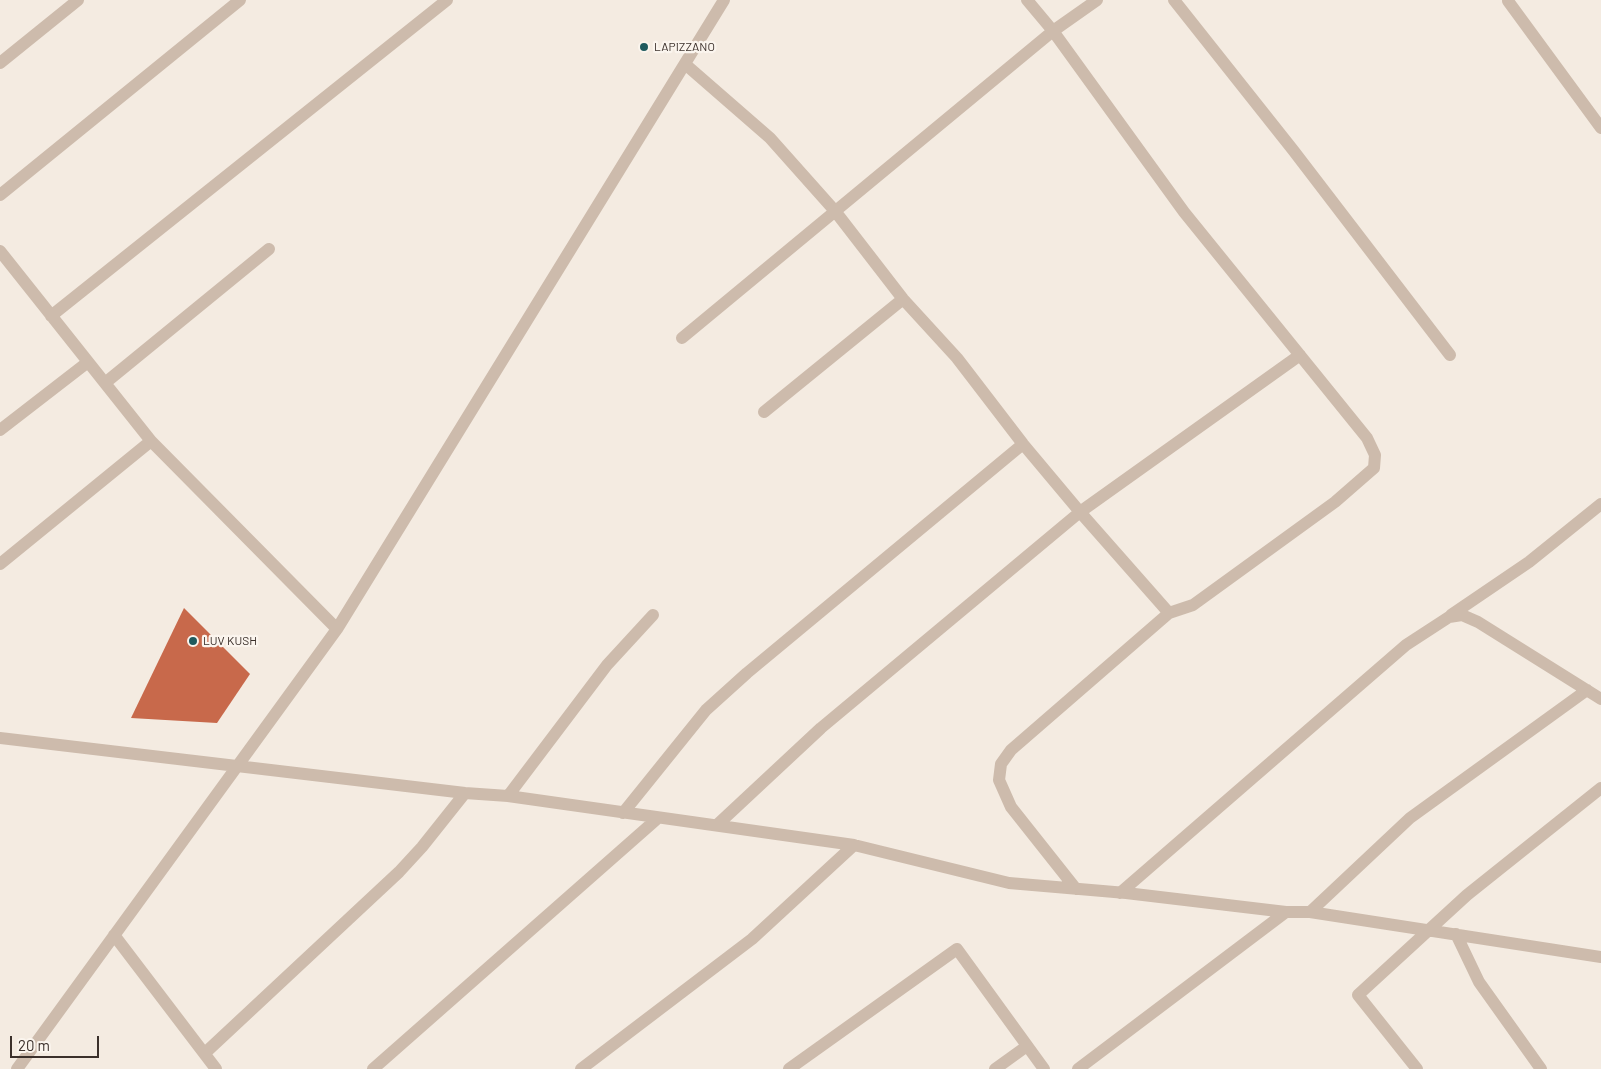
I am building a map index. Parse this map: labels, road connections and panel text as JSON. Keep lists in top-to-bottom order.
{
  "places": ["LAPIZZANO", "LUV KUSH"],
  "scale_bar": "20 m"
}
